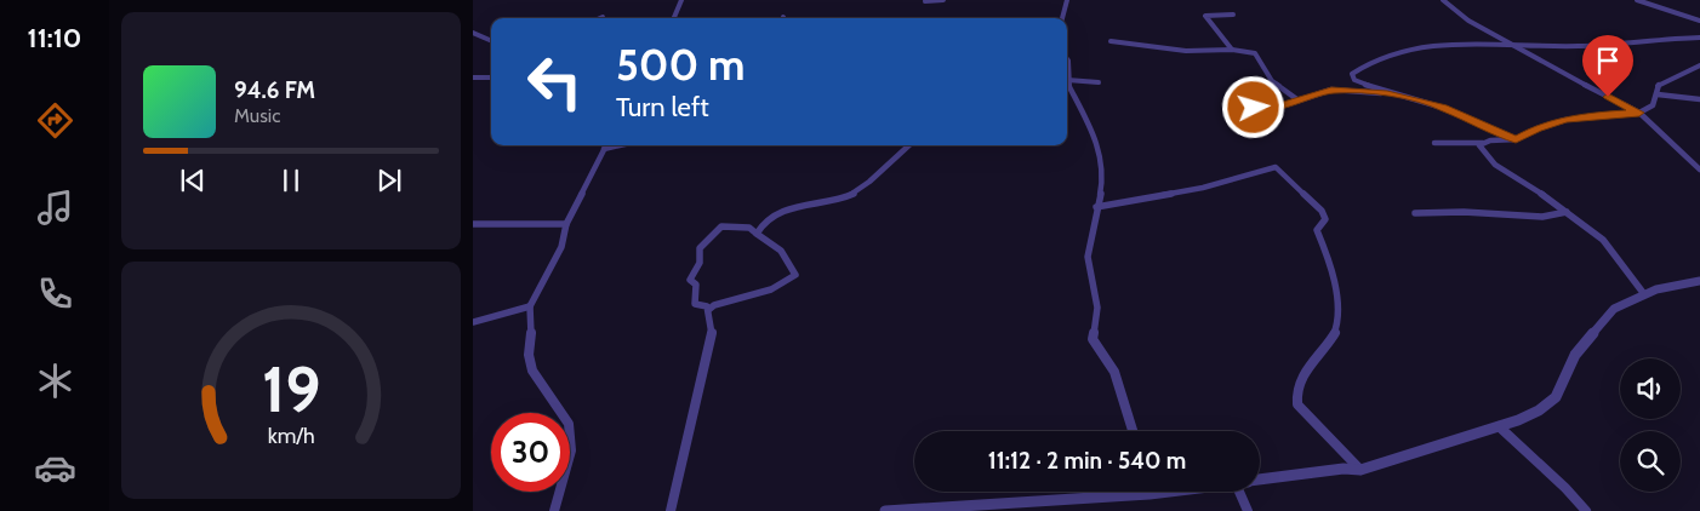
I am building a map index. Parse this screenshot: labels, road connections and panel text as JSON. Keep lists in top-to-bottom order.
{
  "page": {
    "tabs": "11:10",
    "turn": ["500 m", "Turn left"],
    "song": ["94.6 FM", "Music"],
    "limit": "30",
    "trip": "11:12 · 2 min · 540 m",
    "gauge": ["19", "km/h"]
  }
}
